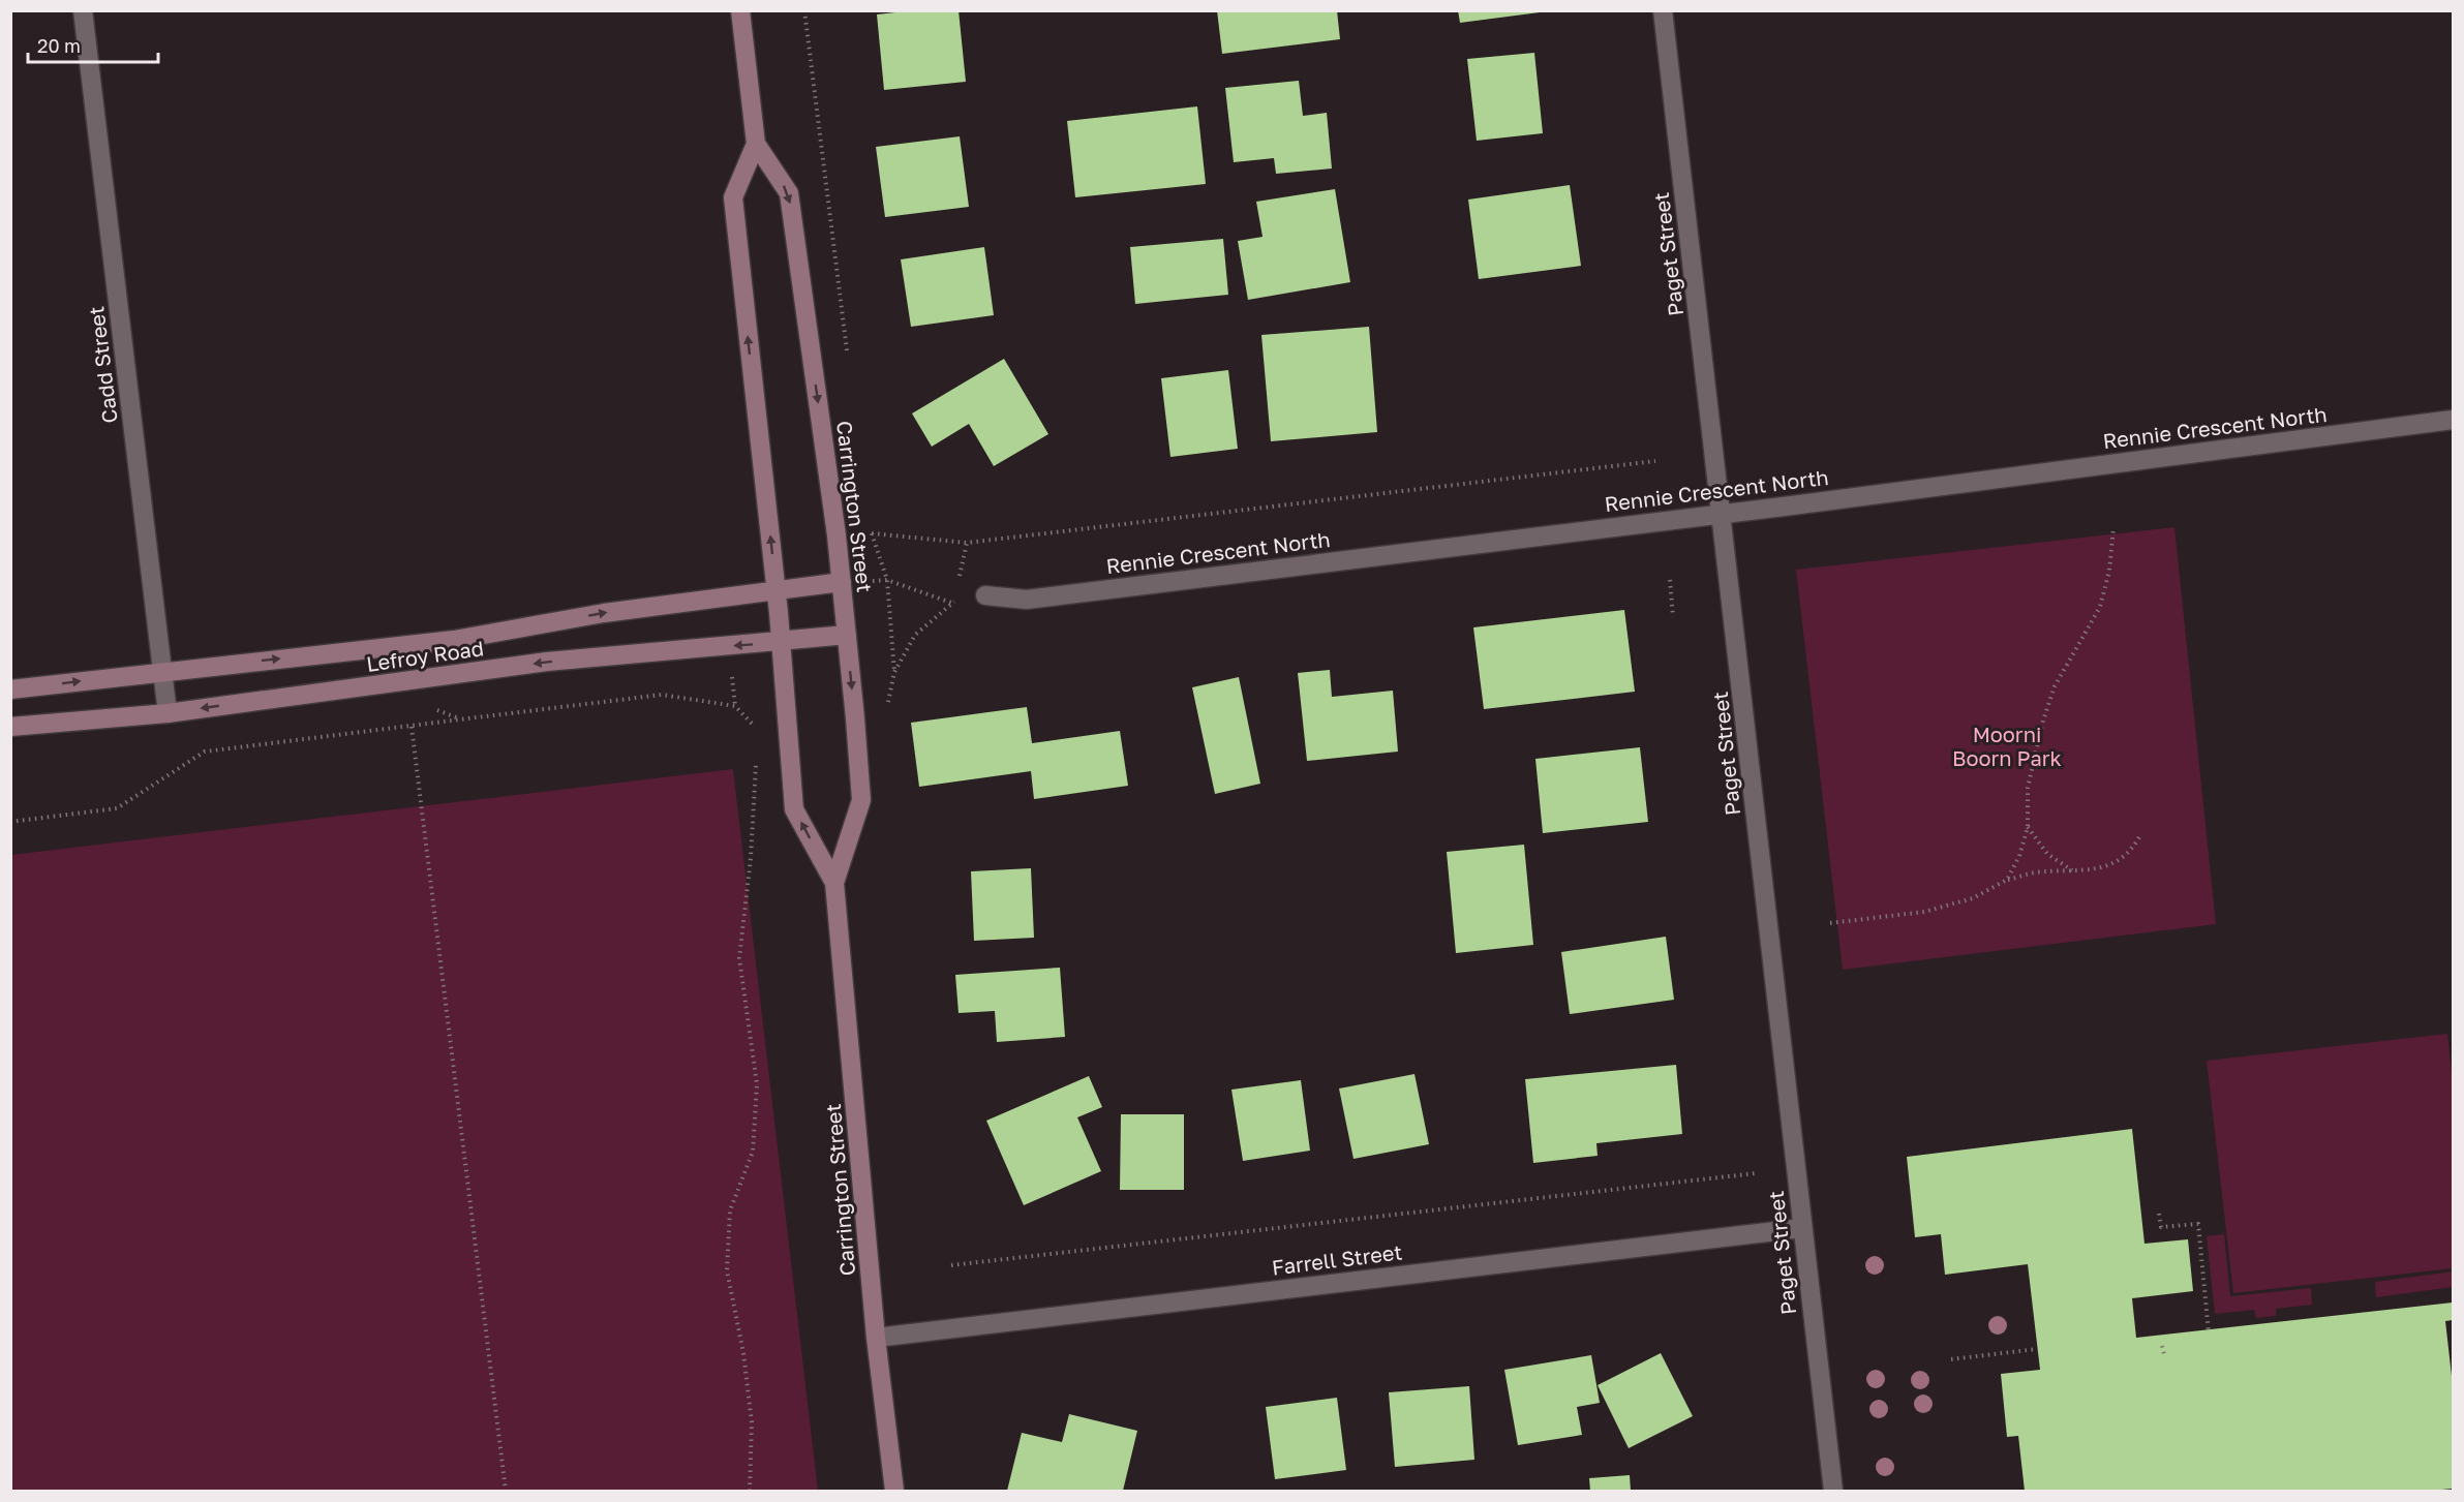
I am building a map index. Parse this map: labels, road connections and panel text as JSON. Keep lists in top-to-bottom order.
{
  "streets": {
    "main road": ["Carrington Street", "Lefroy Road"],
    "street": [
      "Paget Street",
      "Cadd Street",
      "Rennie Crescent North",
      "Farrell Street"
    ]
  },
  "crossings": [
    ["Paget Street", "Rennie Crescent North"],
    ["Paget Street", "Farrell Street"],
    ["Cadd Street", "Lefroy Road"],
    ["Carrington Street", "Lefroy Road"],
    ["Carrington Street", "Farrell Street"]
  ],
  "parks": ["Moorni Boorn Park"],
  "scale_bar": "20 m"
}
